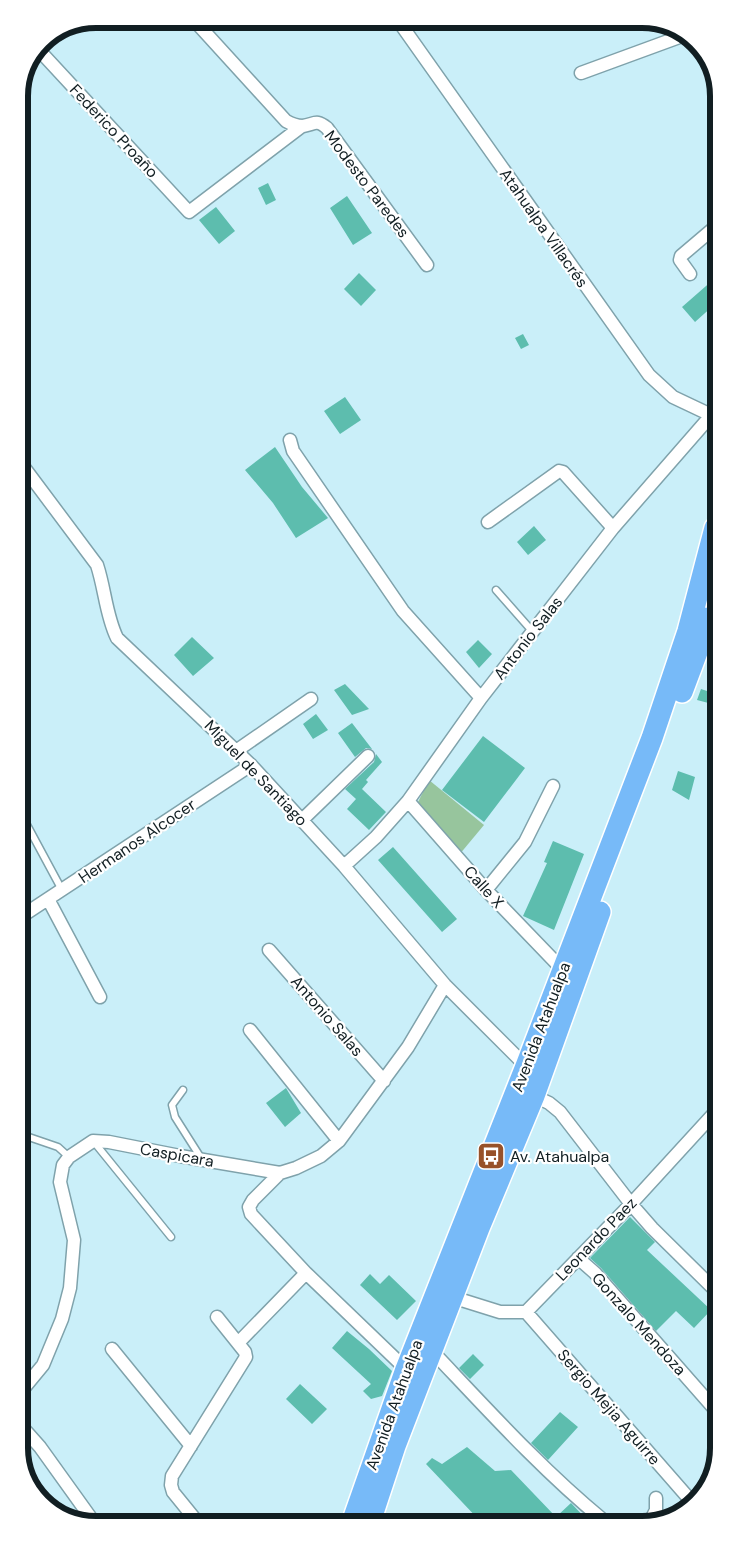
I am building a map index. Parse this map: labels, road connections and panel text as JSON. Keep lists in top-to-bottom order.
{
  "streets": {
    "highway": ["Avenida Atahualpa"],
    "street": [
      "Federico Proaño",
      "Modesto Paredes",
      "Atahualpa Villacrés",
      "Antonio Salas",
      "Miguel de Santiago",
      "Hermanos Alcocer",
      "Calle X",
      "Caspicara",
      "Leonardo Paez",
      "Gonzalo Mendoza",
      "Sergio Mejia Aguirre"
    ]
  },
  "crossings": [
    ["Federico Proaño", "Modesto Paredes"],
    ["Antonio Salas", "Miguel de Santiago"],
    ["Antonio Salas", "Calle X"],
    ["Miguel de Santiago", "Hermanos Alcocer"],
    ["Miguel de Santiago", "Avenida Atahualpa"],
    ["Calle X", "Avenida Atahualpa"],
    ["Leonardo Paez", "Gonzalo Mendoza"],
    ["Leonardo Paez", "Sergio Mejia Aguirre"]
  ],
  "places": {
    "bus stop": ["Av. Atahualpa"]
  }
}
